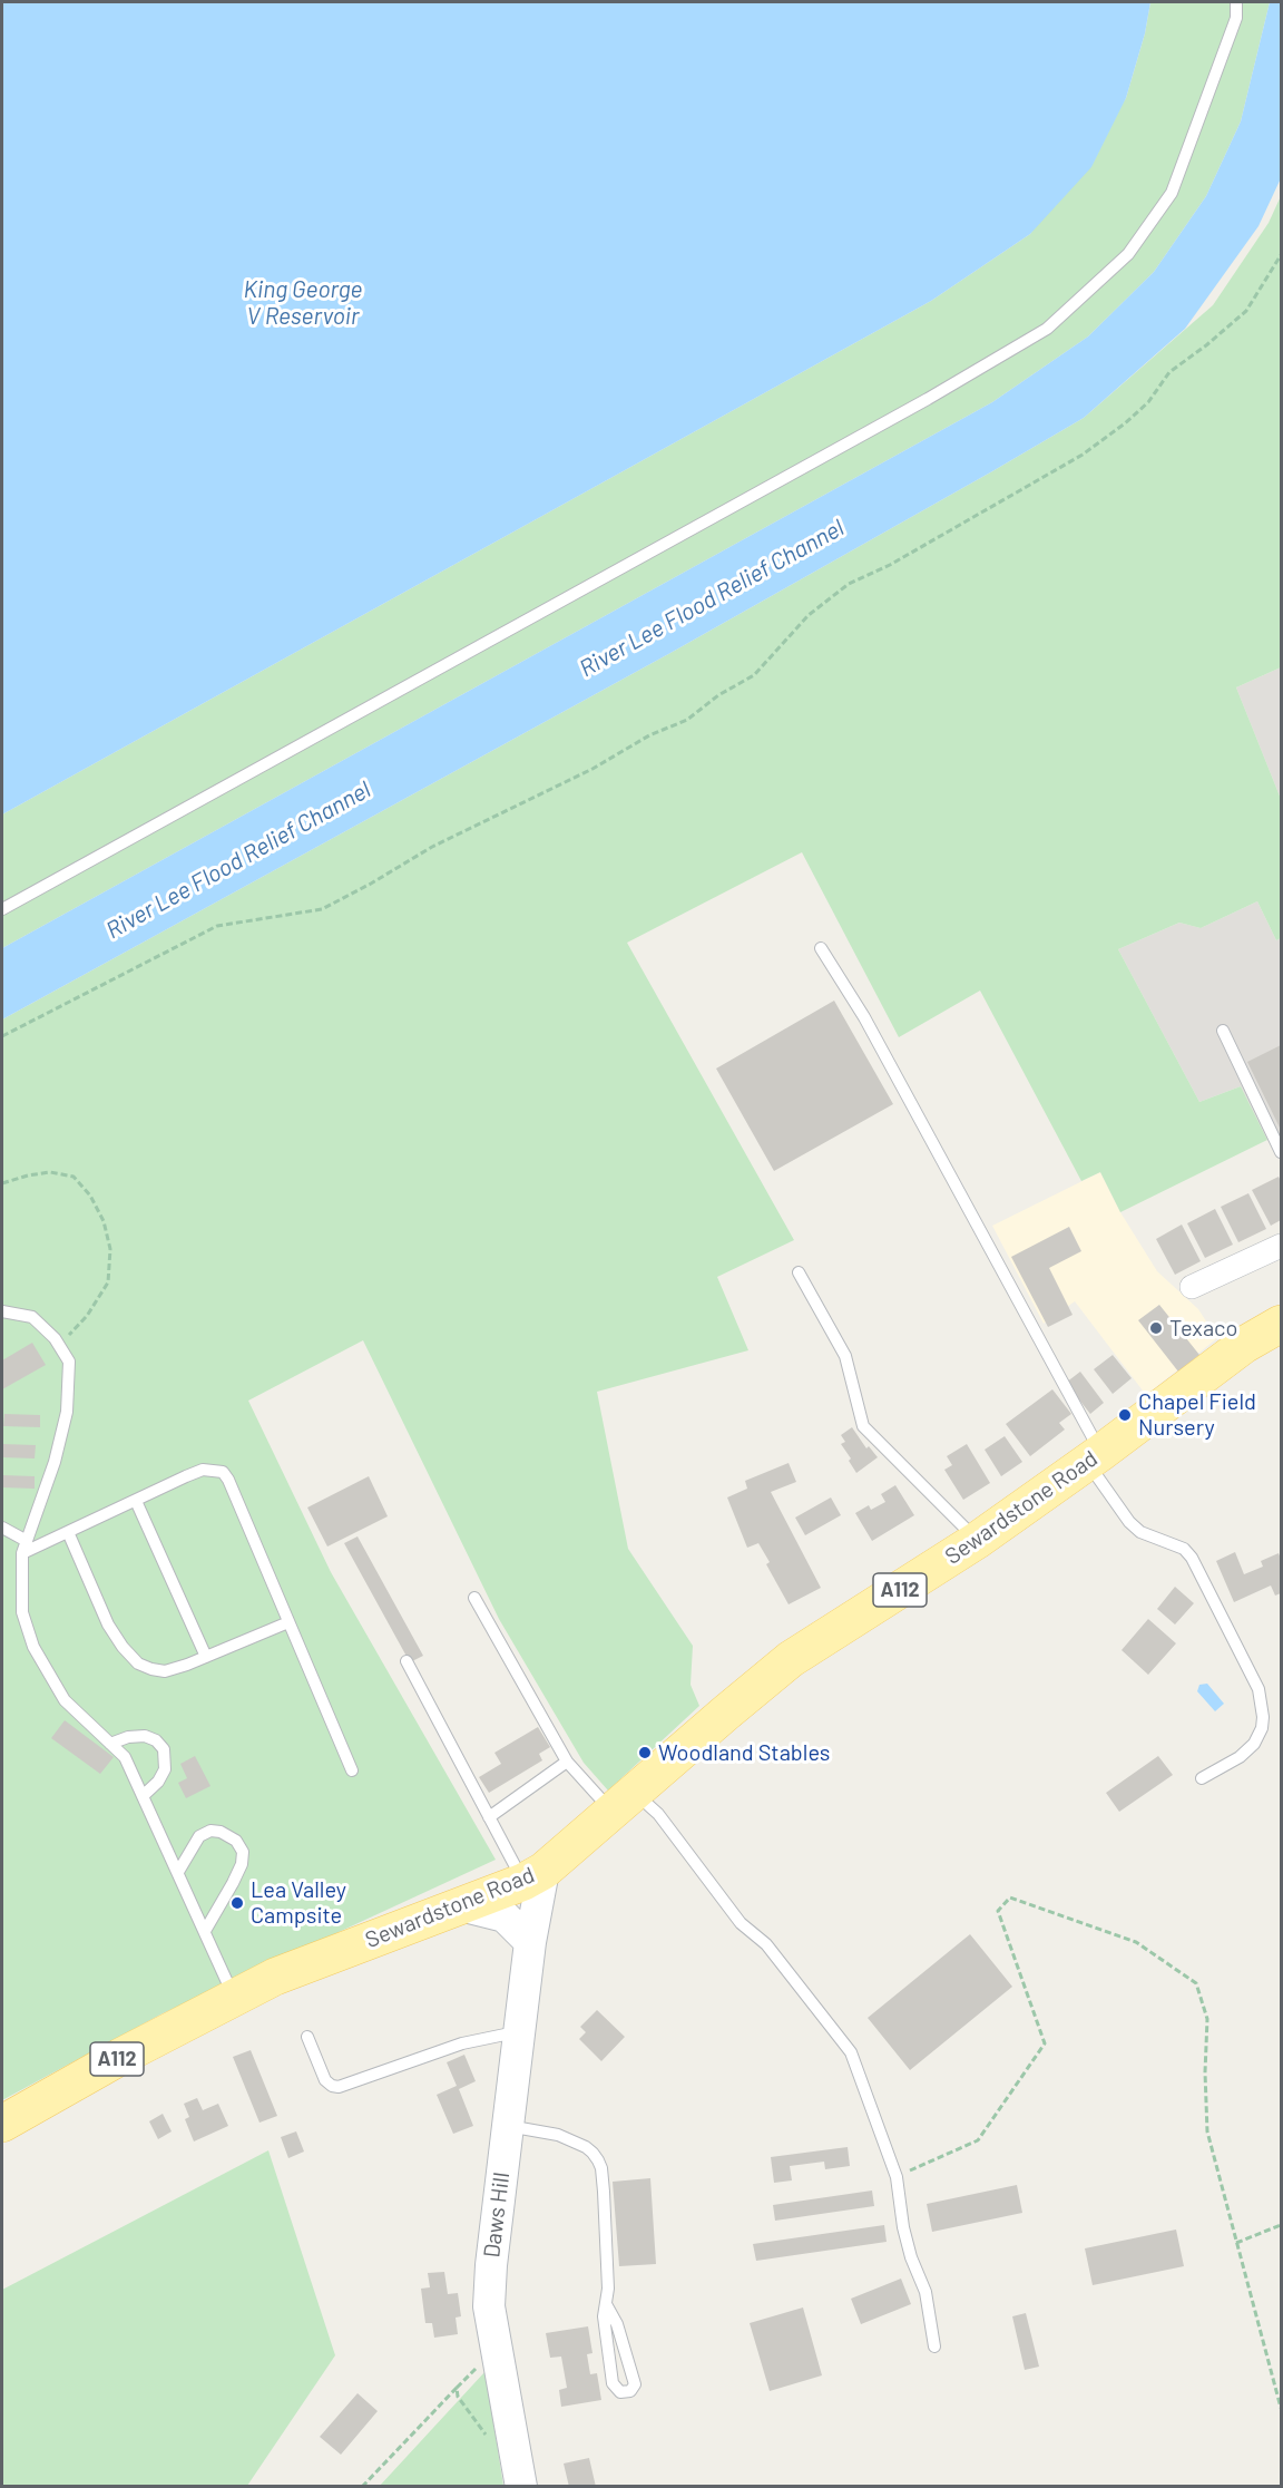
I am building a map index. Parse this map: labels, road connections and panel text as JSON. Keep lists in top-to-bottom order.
{
  "streets": {
    "main road": ["Sewardstone Road", "A112"],
    "street": ["Daws Hill"]
  },
  "crossings": [
    ["Sewardstone Road", "Daws Hill"]
  ],
  "water": ["King George V Reservoir", "River Lee Flood Relief Channel"],
  "places": [
    "Texaco",
    "Chapel Field Nursery",
    "Woodland Stables",
    "Lea Valley Campsite"
  ]
}
